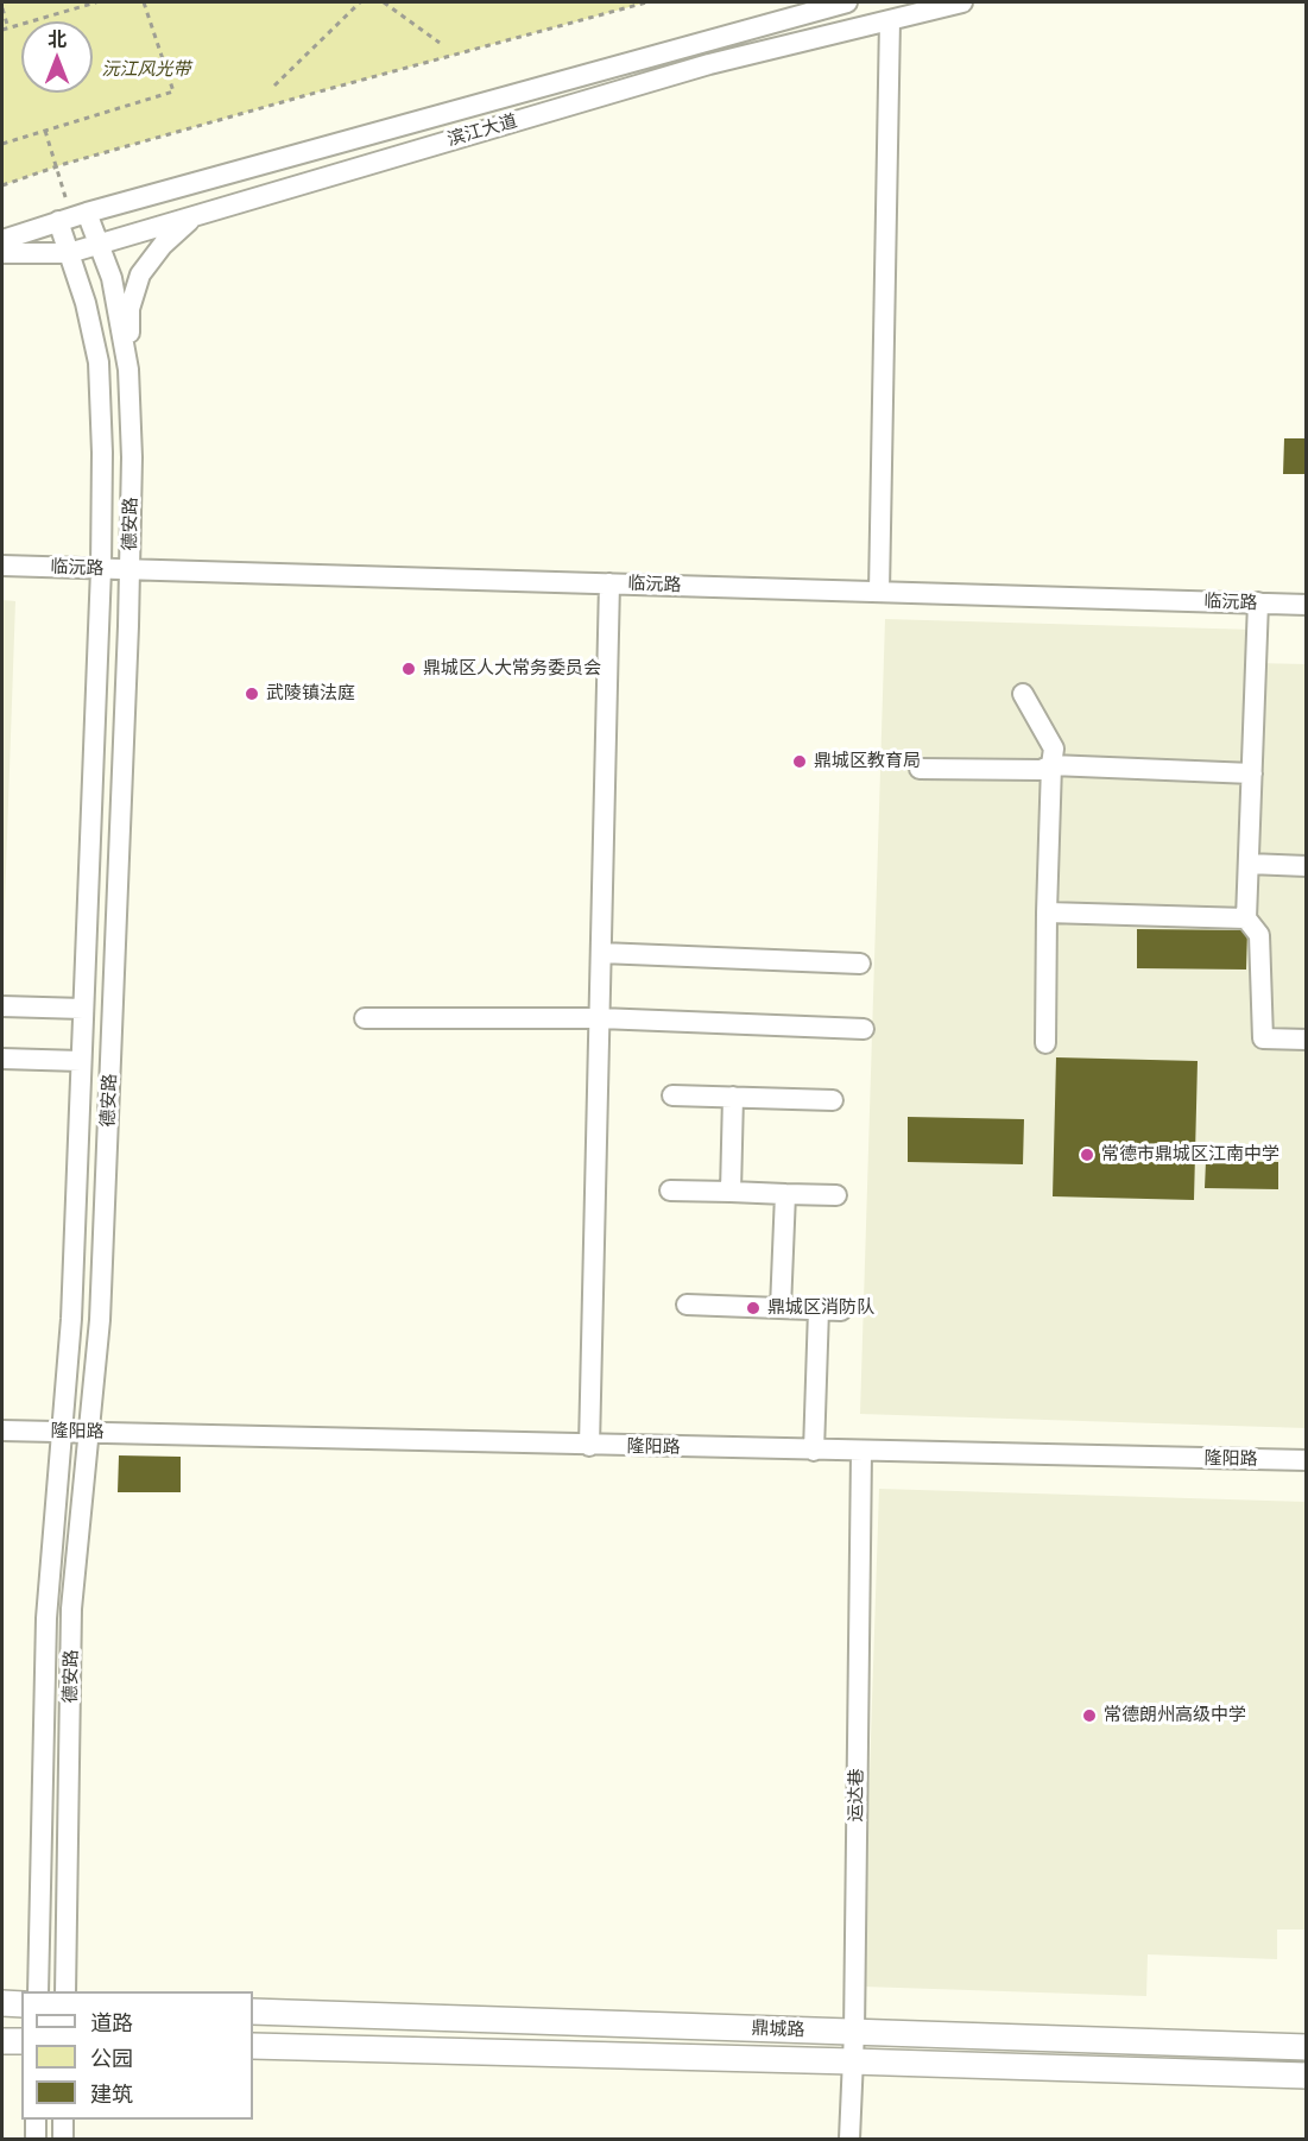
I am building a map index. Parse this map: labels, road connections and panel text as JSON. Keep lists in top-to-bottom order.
{
  "streets": {
    "main road": ["鼎城路"],
    "street": [
      "滨江大道",
      "德安路",
      "临沅路",
      "隆阳路",
      "运达巷"
    ]
  },
  "crossings": [
    ["滨江大道", "德安路"],
    ["德安路", "临沅路"],
    ["德安路", "隆阳路"],
    ["隆阳路", "运达巷"],
    ["运达巷", "鼎城路"]
  ],
  "parks": ["沅江风光带"],
  "places": [
    "鼎城区人大常务委员会",
    "武陵镇法庭",
    "鼎城区教育局",
    "常德市鼎城区江南中学",
    "鼎城区消防队",
    "常德朗州高级中学"
  ],
  "legend": ["道路", "公园", "建筑"],
  "north": "top"
}
